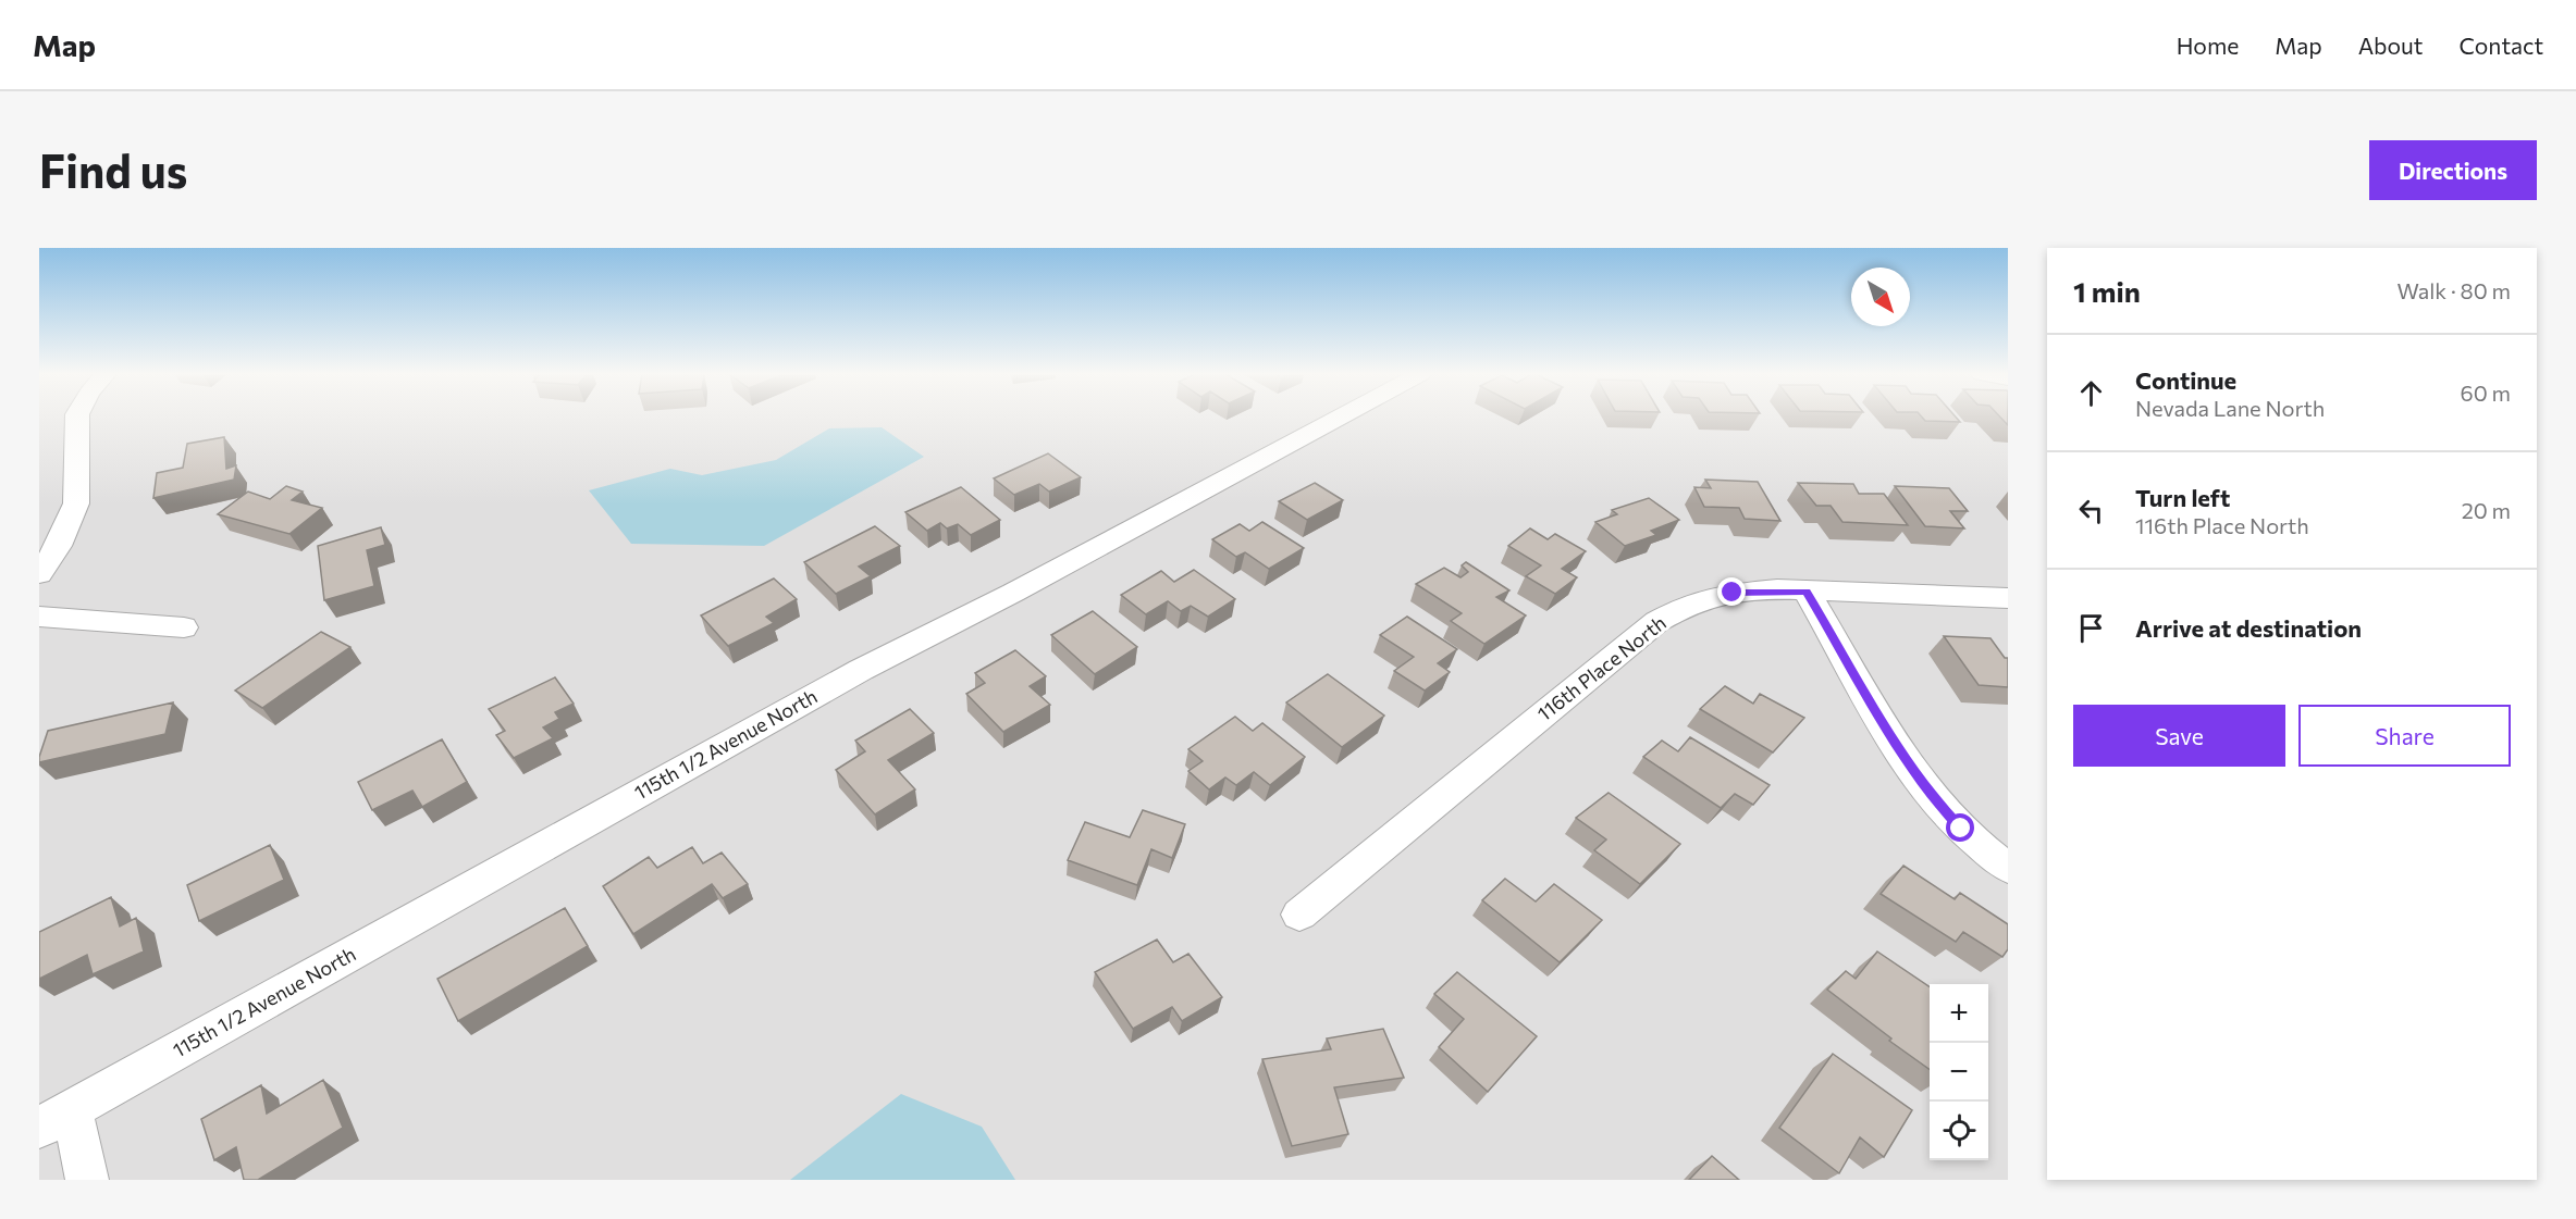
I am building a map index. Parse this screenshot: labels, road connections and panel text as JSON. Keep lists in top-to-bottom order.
{
  "streets": {
    "street": ["116th Place North", "115th 1/2 Avenue North"]
  },
  "north": "bottom right",
  "page": {
    "header": "Map",
    "nav": [
      "Home",
      "Map",
      "About",
      "Contact"
    ],
    "buttons": [
      "Directions",
      ["Save", "Share"]
    ],
    "title": "Find us",
    "heading": ["1 min", "Walk · 80 m"],
    "list": [
      ["Continue", "Nevada Lane North", "60 m"],
      ["Turn left", "116th Place North", "20 m"],
      "Arrive at destination"
    ],
    "map_buttons": ["+", "−"]
  }
}
